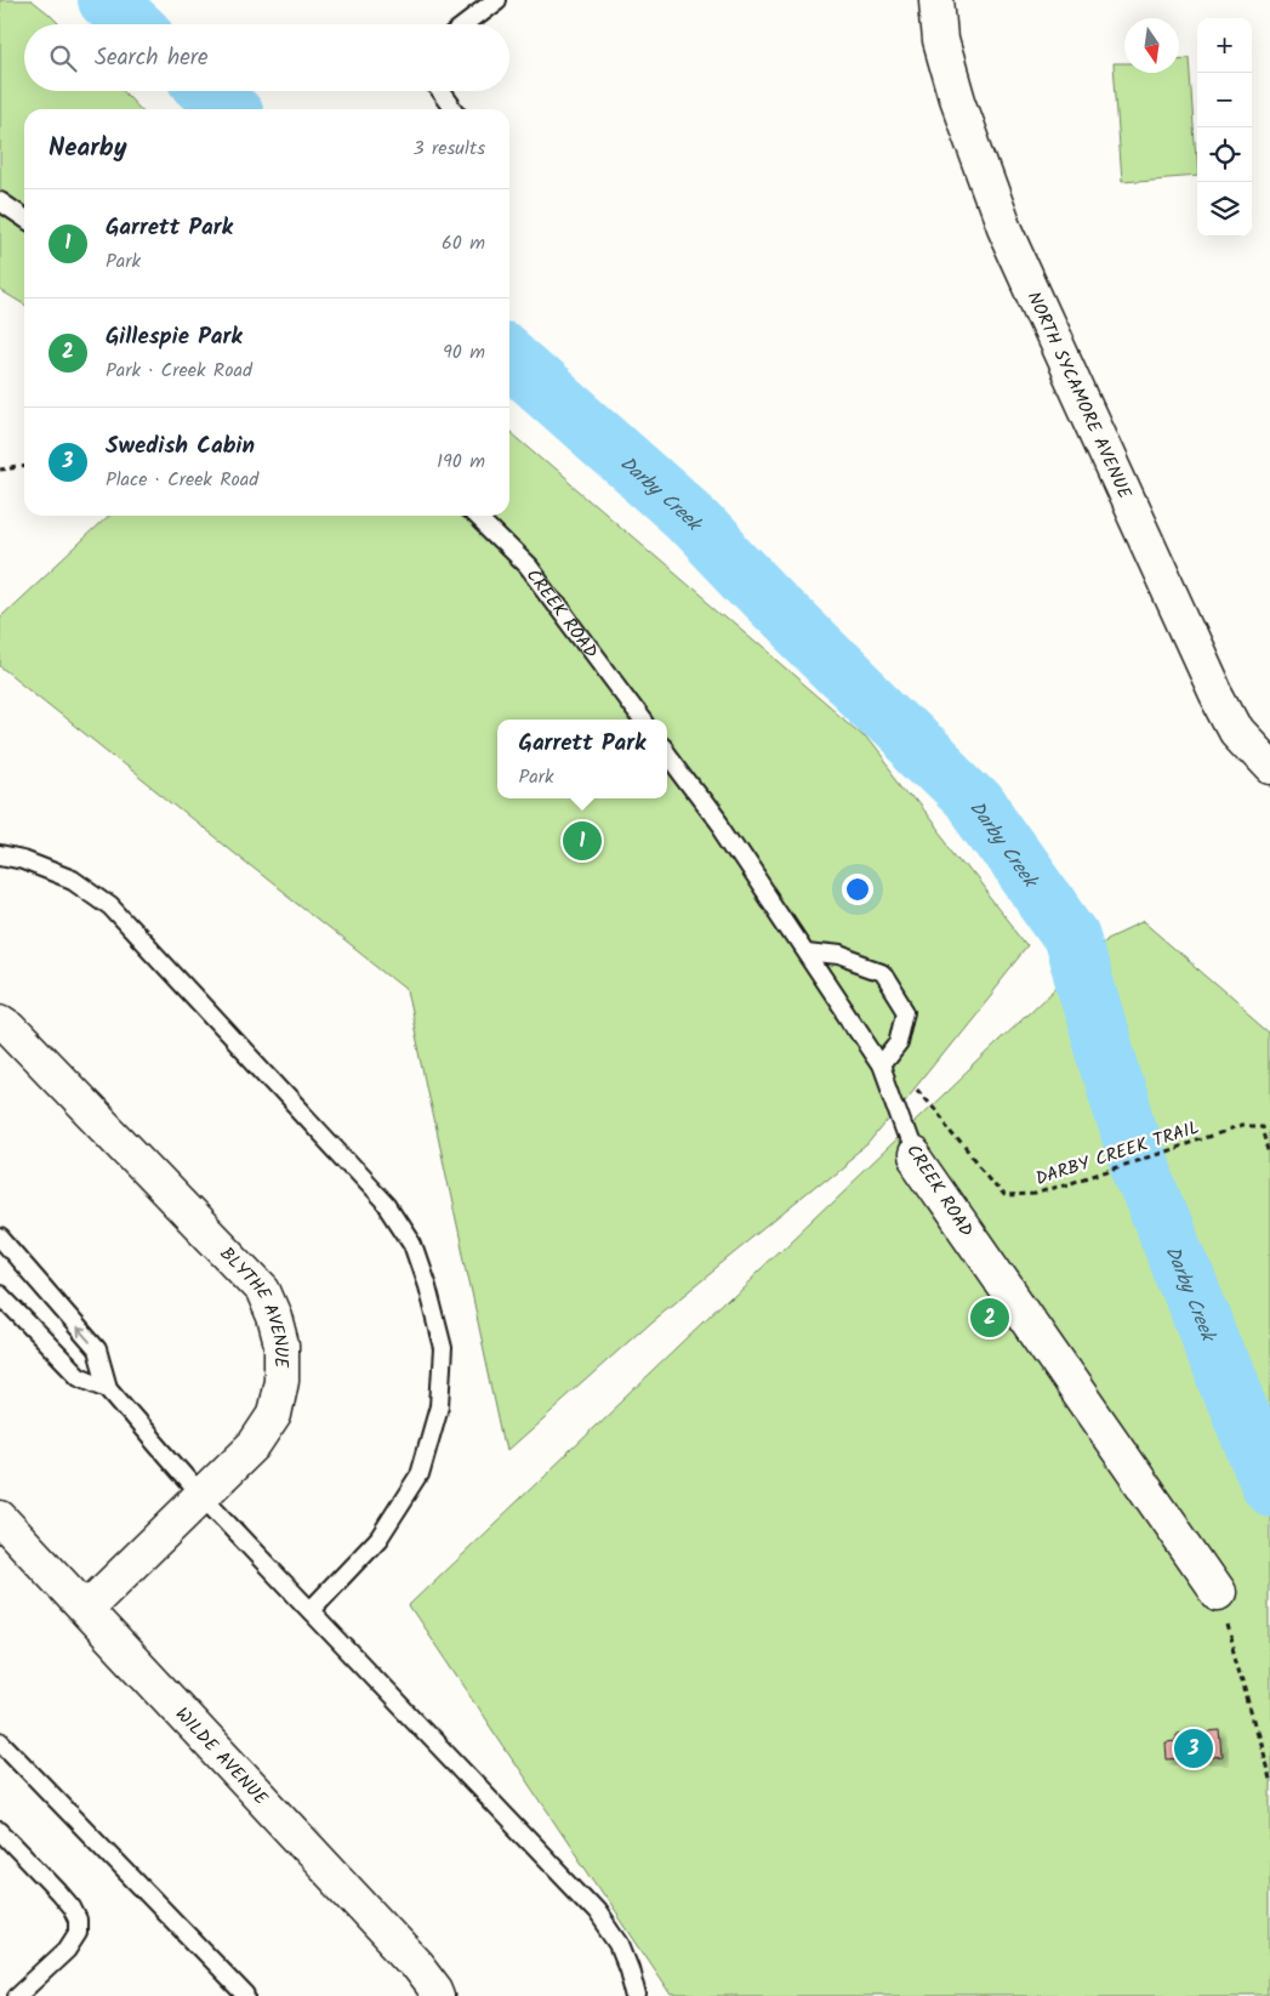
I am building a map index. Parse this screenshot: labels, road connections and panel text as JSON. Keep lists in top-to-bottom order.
{
  "streets": {
    "street": [
      "NORTH SYCAMORE AVENUE",
      "CREEK ROAD",
      "BLYTHE AVENUE",
      "WILDE AVENUE"
    ],
    "path": ["DARBY CREEK TRAIL"]
  },
  "crossings": [
    ["BLYTHE AVENUE", "WILDE AVENUE"]
  ],
  "water": ["Darby Creek"],
  "north": "bottom",
  "page": {
    "map_buttons": ["+", "−"],
    "search": "Search here",
    "heading": ["Nearby", "3 results"],
    "list": [
      {
        "mark": "1",
        "name": "Garrett Park",
        "note": "Park",
        "value": "60 m"
      },
      {
        "mark": "2",
        "name": "Gillespie Park",
        "note": "Park · Creek Road",
        "value": "90 m"
      },
      {
        "mark": "3",
        "name": "Swedish Cabin",
        "note": "Place · Creek Road",
        "value": "190 m"
      }
    ],
    "popup": ["Garrett Park", "Park"],
    "pins": ["1", "2", "3"]
  }
}
